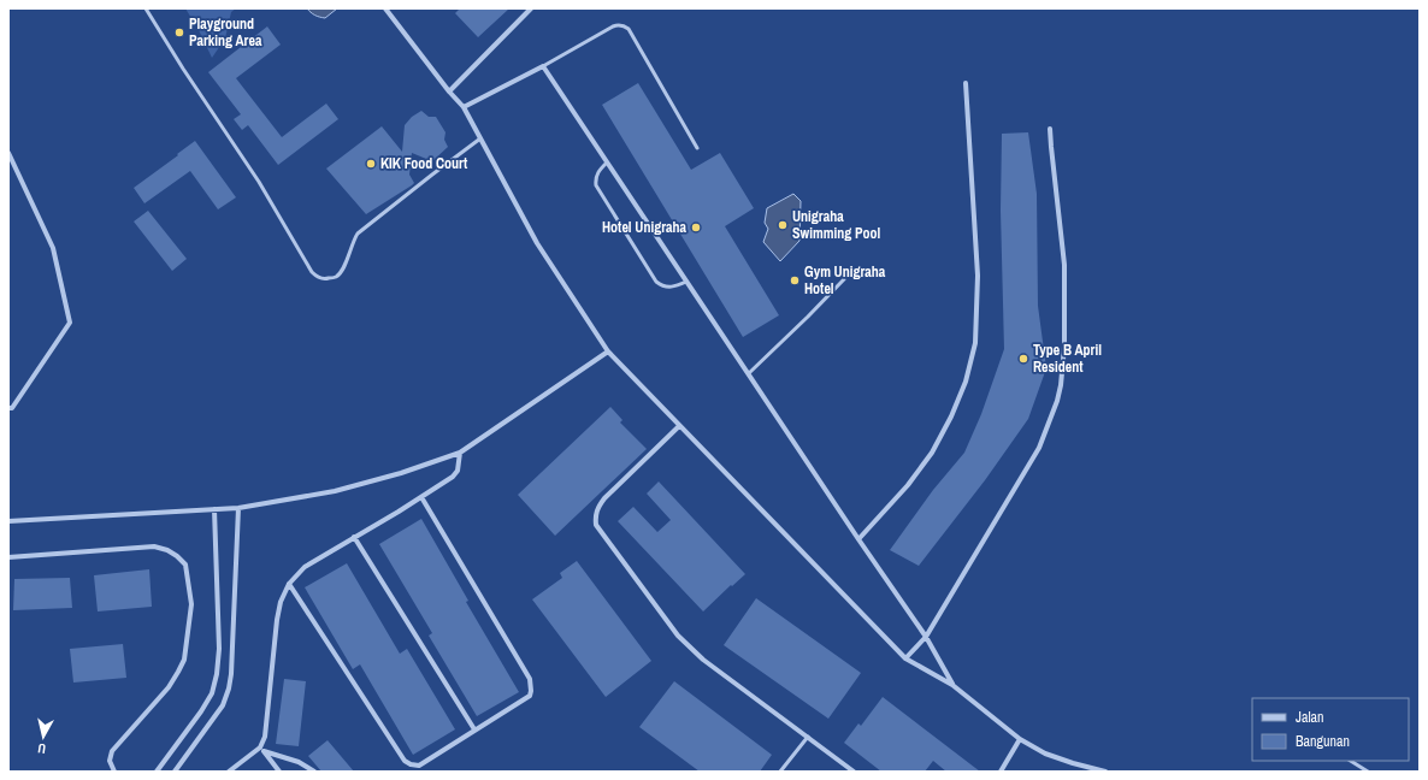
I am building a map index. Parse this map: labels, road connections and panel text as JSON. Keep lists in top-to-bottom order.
{
  "places": [
    "Playground Parking Area",
    "KIK Food Court",
    "Unigraha Swimming Pool",
    "Hotel Unigraha",
    "Gym Unigraha Hotel",
    "Type B April Resident"
  ],
  "legend": ["Jalan", "Bangunan"],
  "north": "bottom"
}
